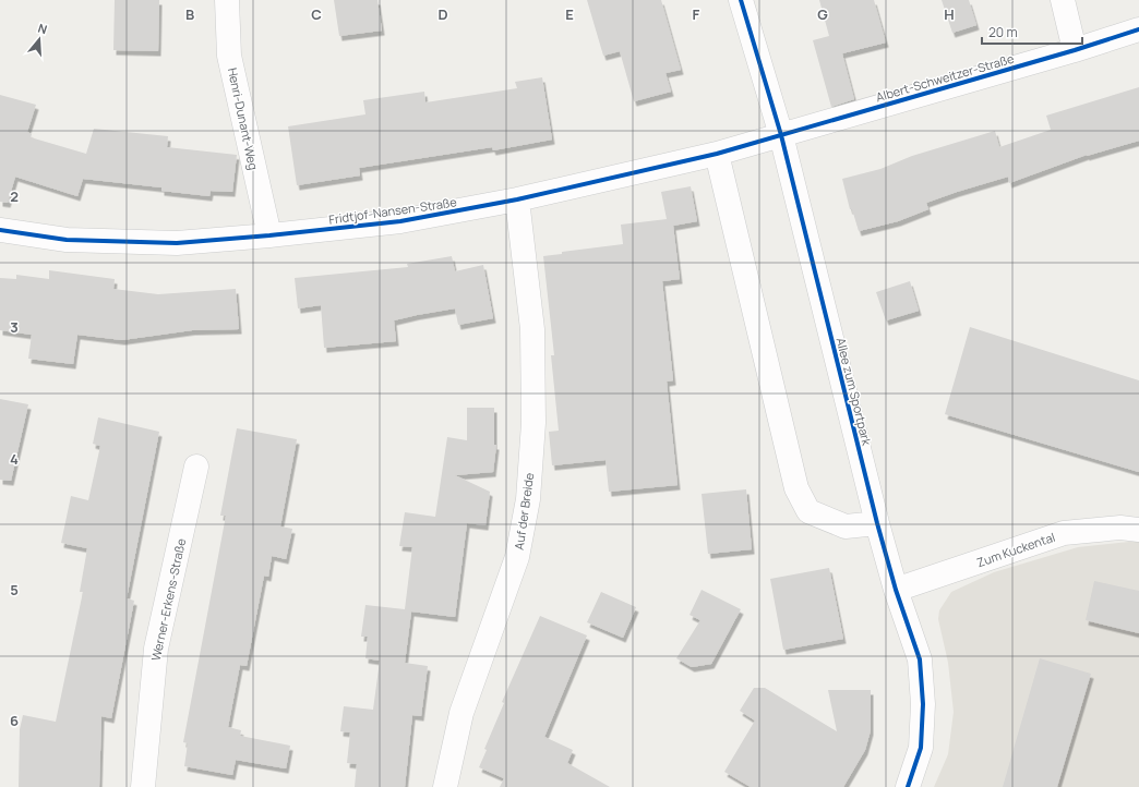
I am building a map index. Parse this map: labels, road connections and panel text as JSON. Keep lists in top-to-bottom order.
{
  "streets": {
    "street": [
      "Albert-Schweitzer-Straße",
      "Henri-Dunant-Weg",
      "Fridtjof-Nansen-Straße",
      "Allee zum Sportpark",
      "Auf der Breide",
      "Zum Kuckental",
      "Werner-Erkens-Straße"
    ]
  },
  "crossings": [
    ["Albert-Schweitzer-Straße", "Fridtjof-Nansen-Straße"],
    ["Albert-Schweitzer-Straße", "Allee zum Sportpark"],
    ["Henri-Dunant-Weg", "Fridtjof-Nansen-Straße"],
    ["Fridtjof-Nansen-Straße", "Allee zum Sportpark"],
    ["Fridtjof-Nansen-Straße", "Auf der Breide"],
    ["Allee zum Sportpark", "Zum Kuckental"]
  ],
  "scale_bar": "20 m",
  "north": "top",
  "grid": {
    "columns": [
      "B",
      "C",
      "D",
      "E",
      "F",
      "G",
      "H"
    ],
    "rows": [
      "2",
      "3",
      "4",
      "5",
      "6"
    ]
  }
}
